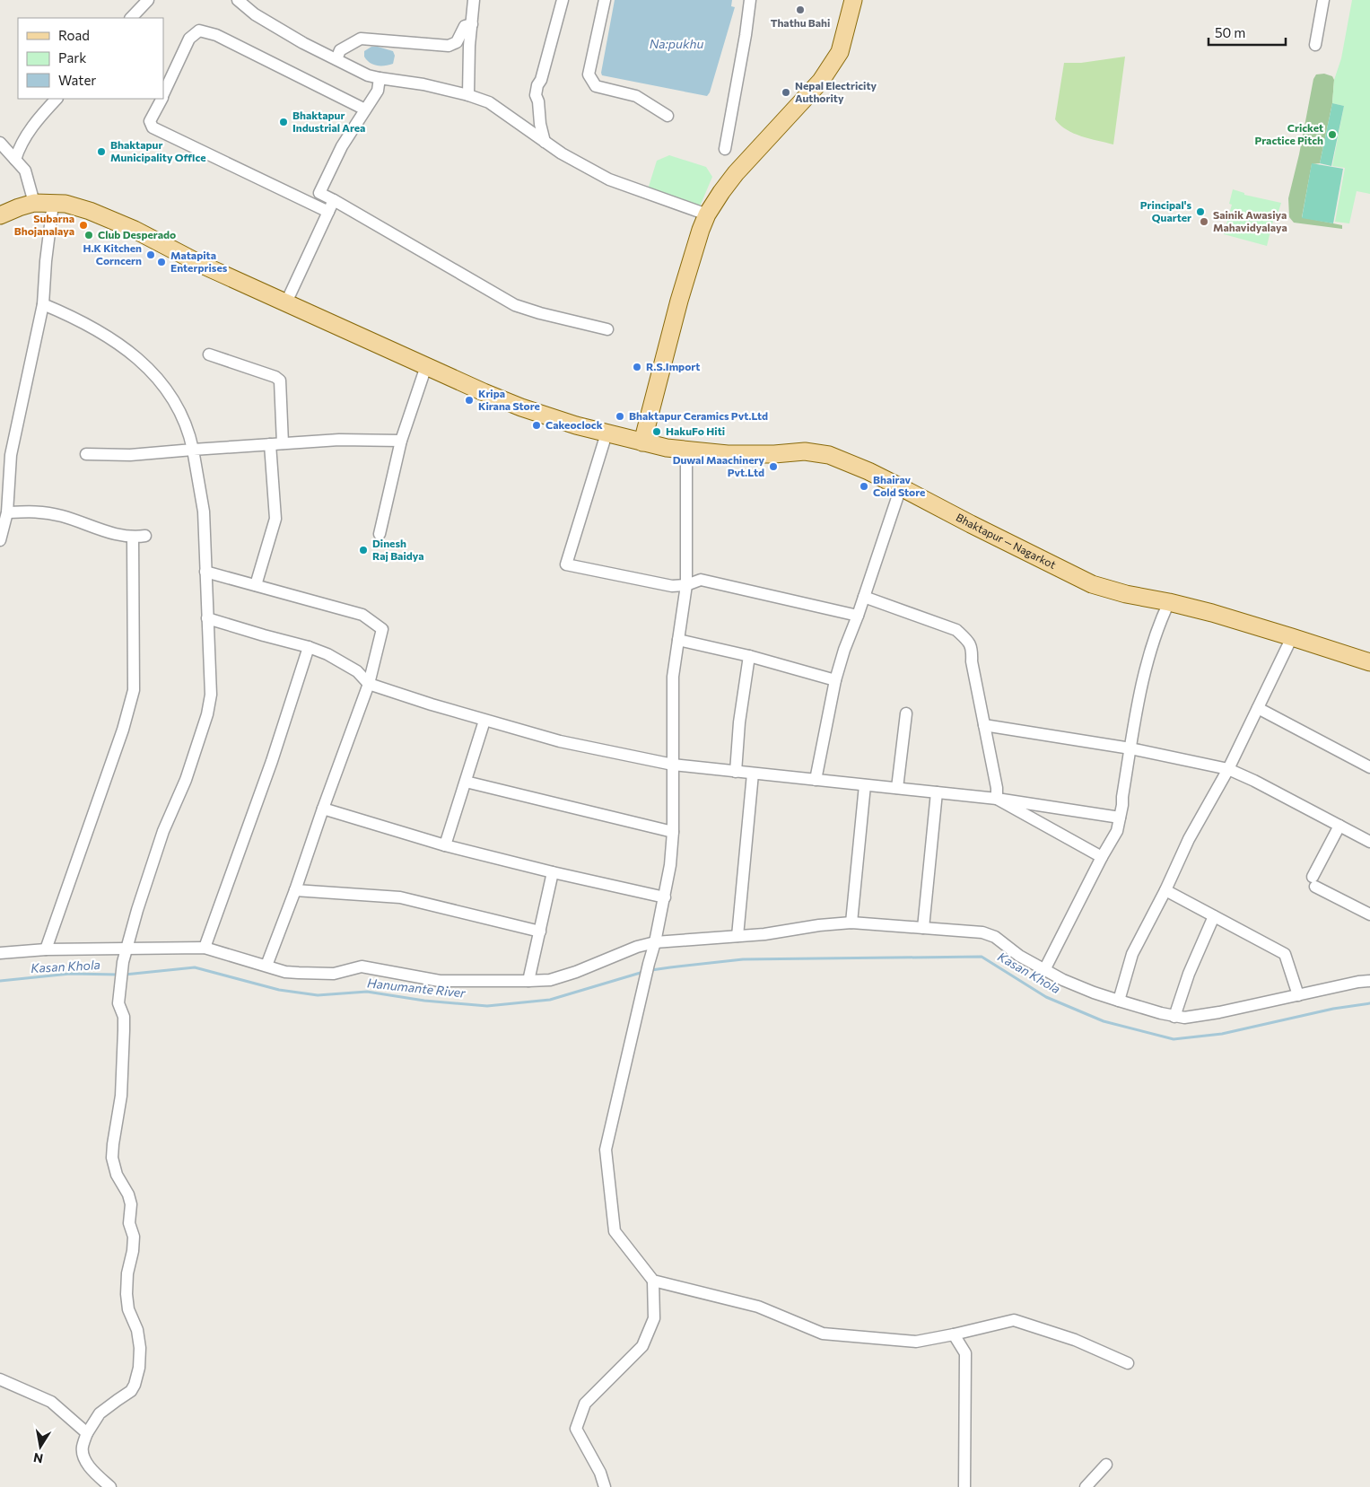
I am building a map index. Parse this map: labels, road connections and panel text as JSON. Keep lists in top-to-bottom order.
{
  "streets": {
    "main road": ["Bhaktapur — Nagarkot"]
  },
  "water": ["Na:pukhu", "Kasan Khola", "Hanumante River"],
  "places": [
    "Thathu Bahi",
    "Nepal Electricity Authority",
    "Bhaktapur Industrial Area",
    "Cricket Practice Pitch",
    "Bhaktapur Municipality Office",
    "Principal's Quarter",
    "Sainik Awasiya Mahavidyalaya",
    "Subarna Bhojanalaya",
    "Club Desperado",
    "H.K Kitchen Corncern",
    "Matapita Enterprises",
    "R.S.Import",
    "Kripa Kirana Store",
    "Bhaktapur Ceramics Pvt.Ltd",
    "Cakeoclock",
    "HakuFo Hiti",
    "Duwal Maachinery Pvt.Ltd",
    "Bhairav Cold Store",
    "Dinesh Raj Baidya"
  ],
  "legend": ["Road", "Park", "Water"],
  "scale_bar": "50 m",
  "north": "bottom"
}
